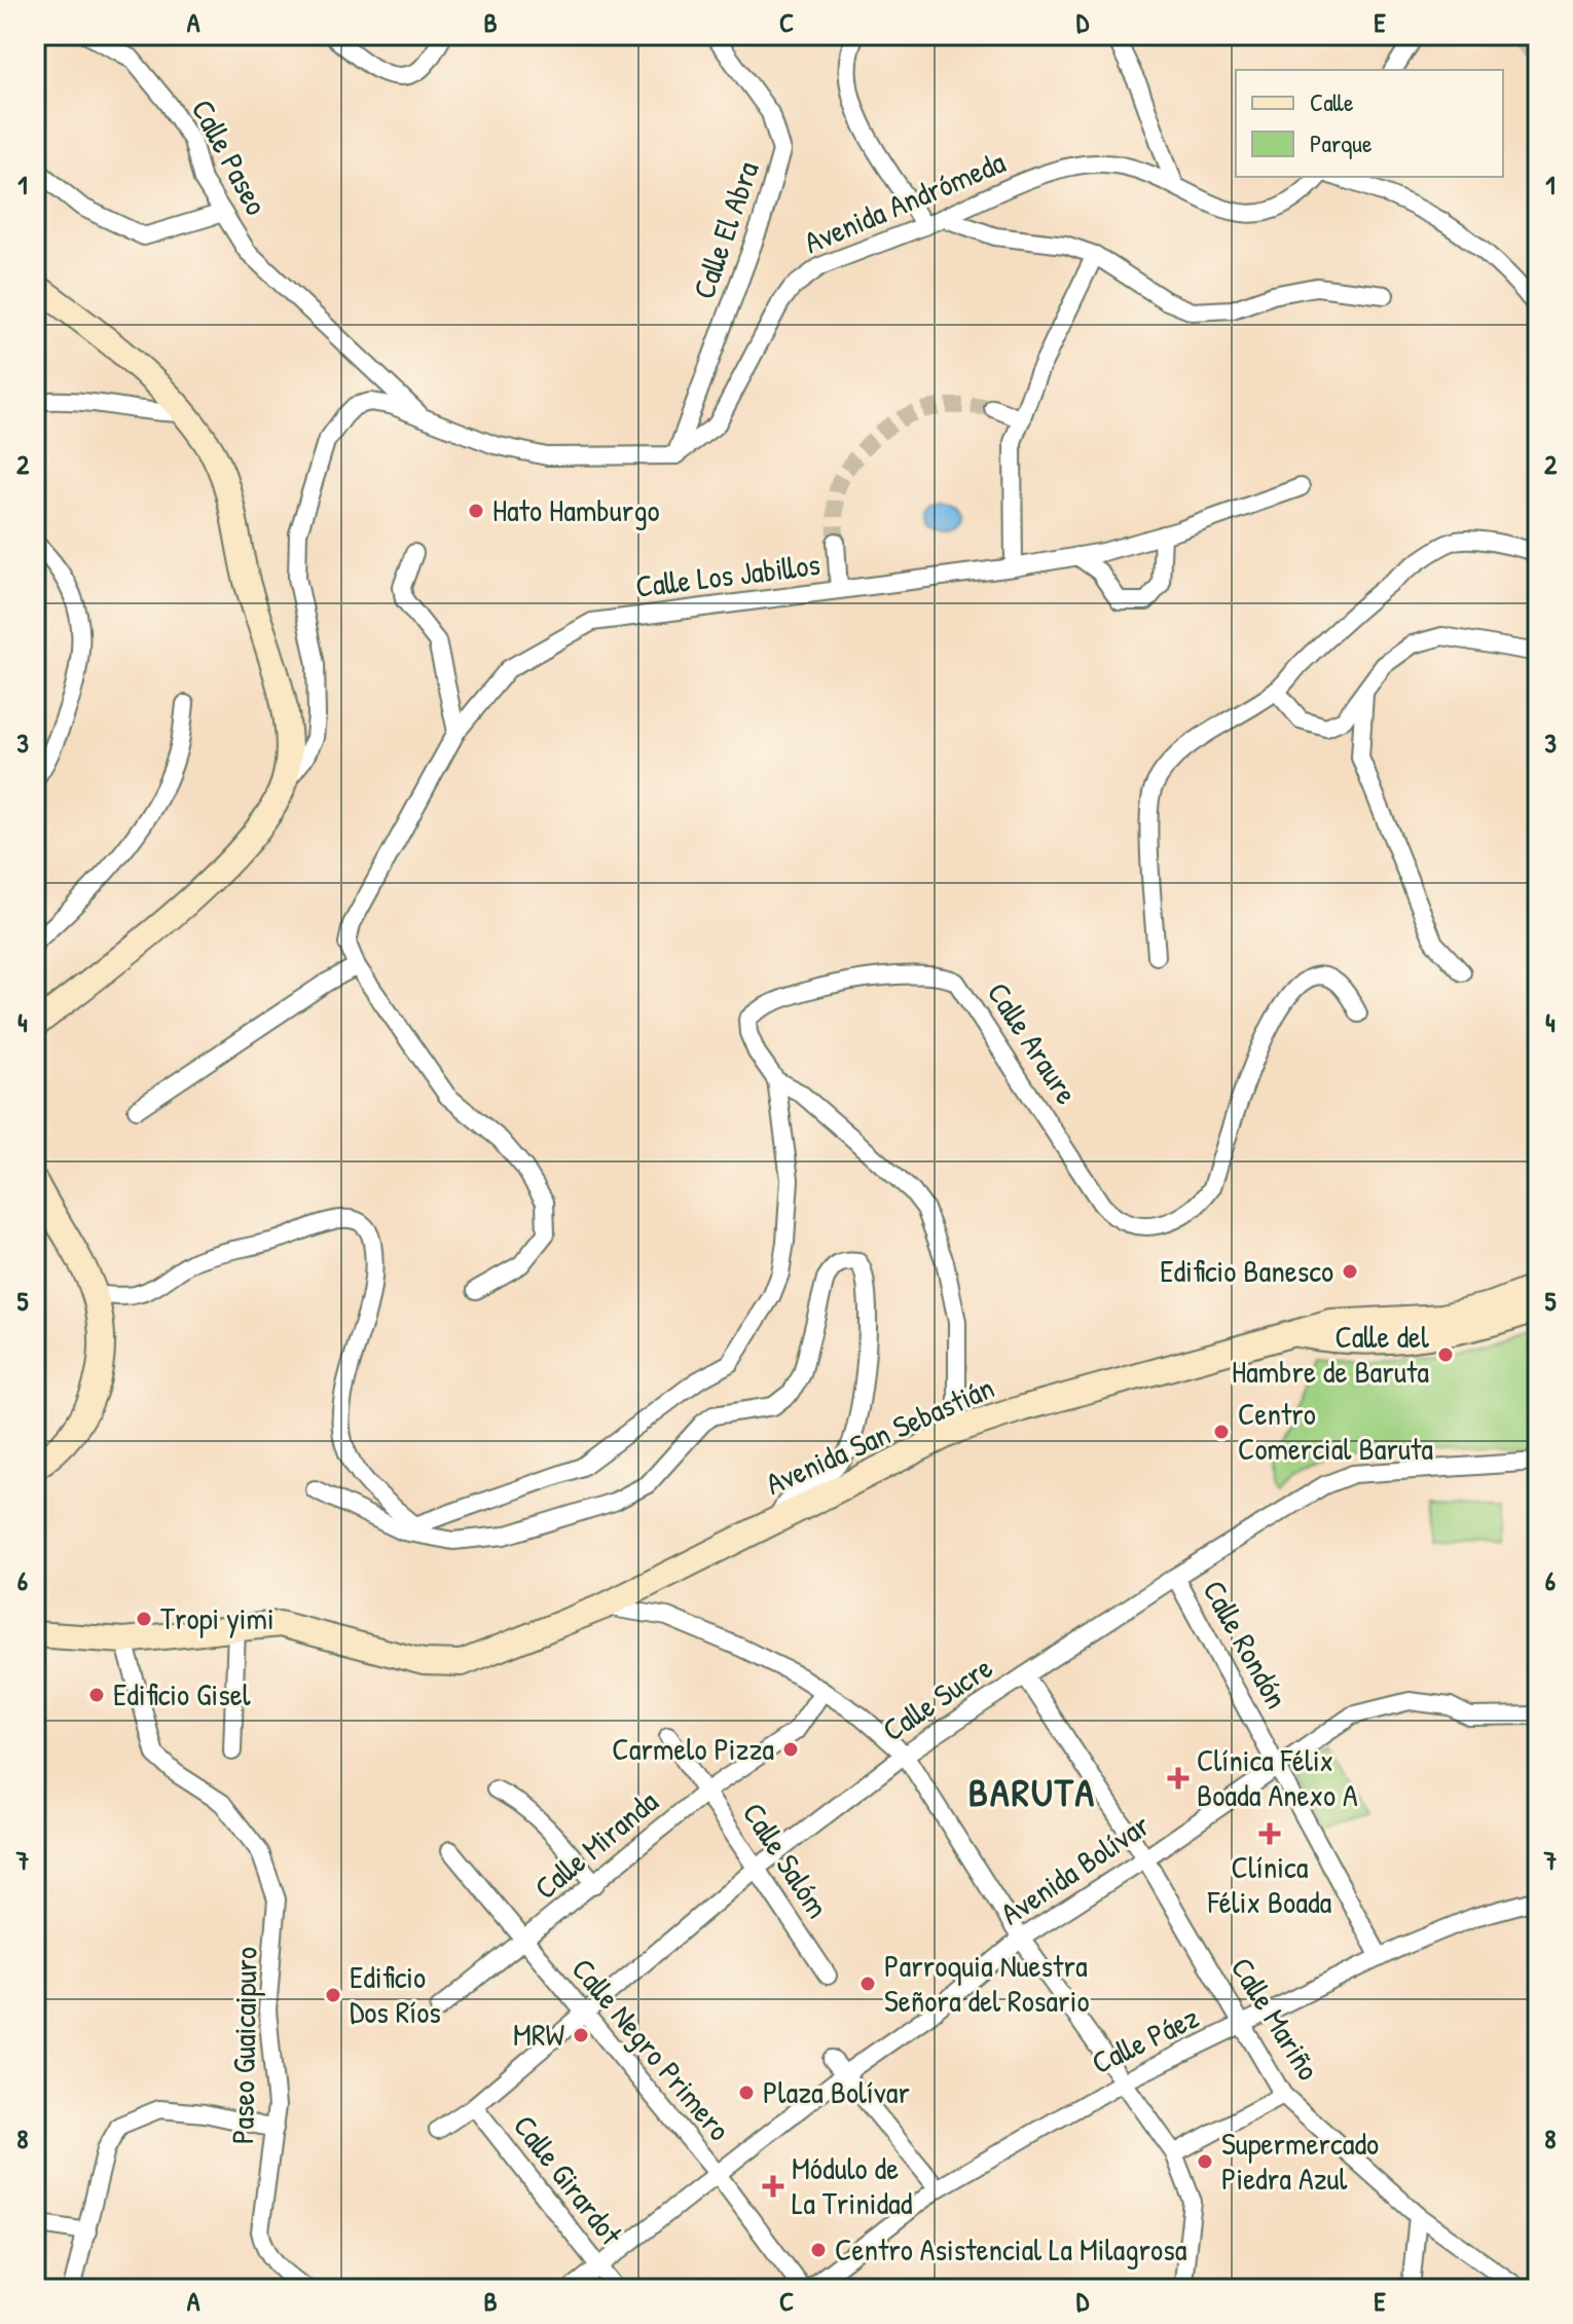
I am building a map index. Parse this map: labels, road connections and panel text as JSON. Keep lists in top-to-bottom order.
{
  "streets": {
    "street": [
      "Calle Paseo",
      "Avenida Andrómeda",
      "Calle El Abra",
      "Calle Los Jabillos",
      "Calle Araure",
      "Avenida San Sebastián",
      "Calle Rondón",
      "Calle Sucre",
      "Calle Miranda",
      "Calle Salóm",
      "Avenida Bolívar",
      "Calle Mariño",
      "Calle Páez",
      "Paseo Guaicaipuro",
      "Calle Negro Primero",
      "Calle Girardot"
    ]
  },
  "crossings": [
    ["Avenida Andrómeda", "Calle El Abra"],
    ["Calle Araure", "Avenida San Sebastián"],
    ["Avenida San Sebastián", "Paseo Guaicaipuro"],
    ["Calle Rondón", "Calle Sucre"],
    ["Calle Rondón", "Avenida Bolívar"],
    ["Calle Rondón", "Calle Páez"],
    ["Calle Sucre", "Calle Salóm"],
    ["Calle Sucre", "Calle Mariño"],
    ["Calle Sucre", "Calle Negro Primero"],
    ["Calle Sucre", "Calle Girardot"],
    ["Calle Miranda", "Calle Salóm"],
    ["Calle Miranda", "Calle Negro Primero"],
    ["Avenida Bolívar", "Calle Mariño"],
    ["Avenida Bolívar", "Calle Negro Primero"],
    ["Avenida Bolívar", "Calle Girardot"],
    ["Calle Mariño", "Calle Páez"],
    ["Calle Páez", "Calle Negro Primero"]
  ],
  "districts": ["BARUTA"],
  "places": {
    "other": [
      "Hato Hamburgo",
      "Edificio Banesco",
      "Calle del Hambre de Baruta",
      "Centro Comercial Baruta",
      "Tropi yimi",
      "Edificio Gisel",
      "Carmelo Pizza",
      "Parroquia Nuestra Señora del Rosario",
      "Edificio Dos Ríos",
      "MRW",
      "Plaza Bolívar",
      "Supermercado Piedra Azul",
      "Centro Asistencial La Milagrosa"
    ],
    "health": ["Clínica Félix Boada Anexo A", "Clínica Félix Boada", "Módulo de La Trinidad"]
  },
  "legend": ["Calle", "Parque"],
  "grid": {
    "columns": [
      "A",
      "B",
      "C",
      "D",
      "E"
    ],
    "rows": [
      "1",
      "2",
      "3",
      "4",
      "5",
      "6",
      "7",
      "8"
    ]
  }
}
